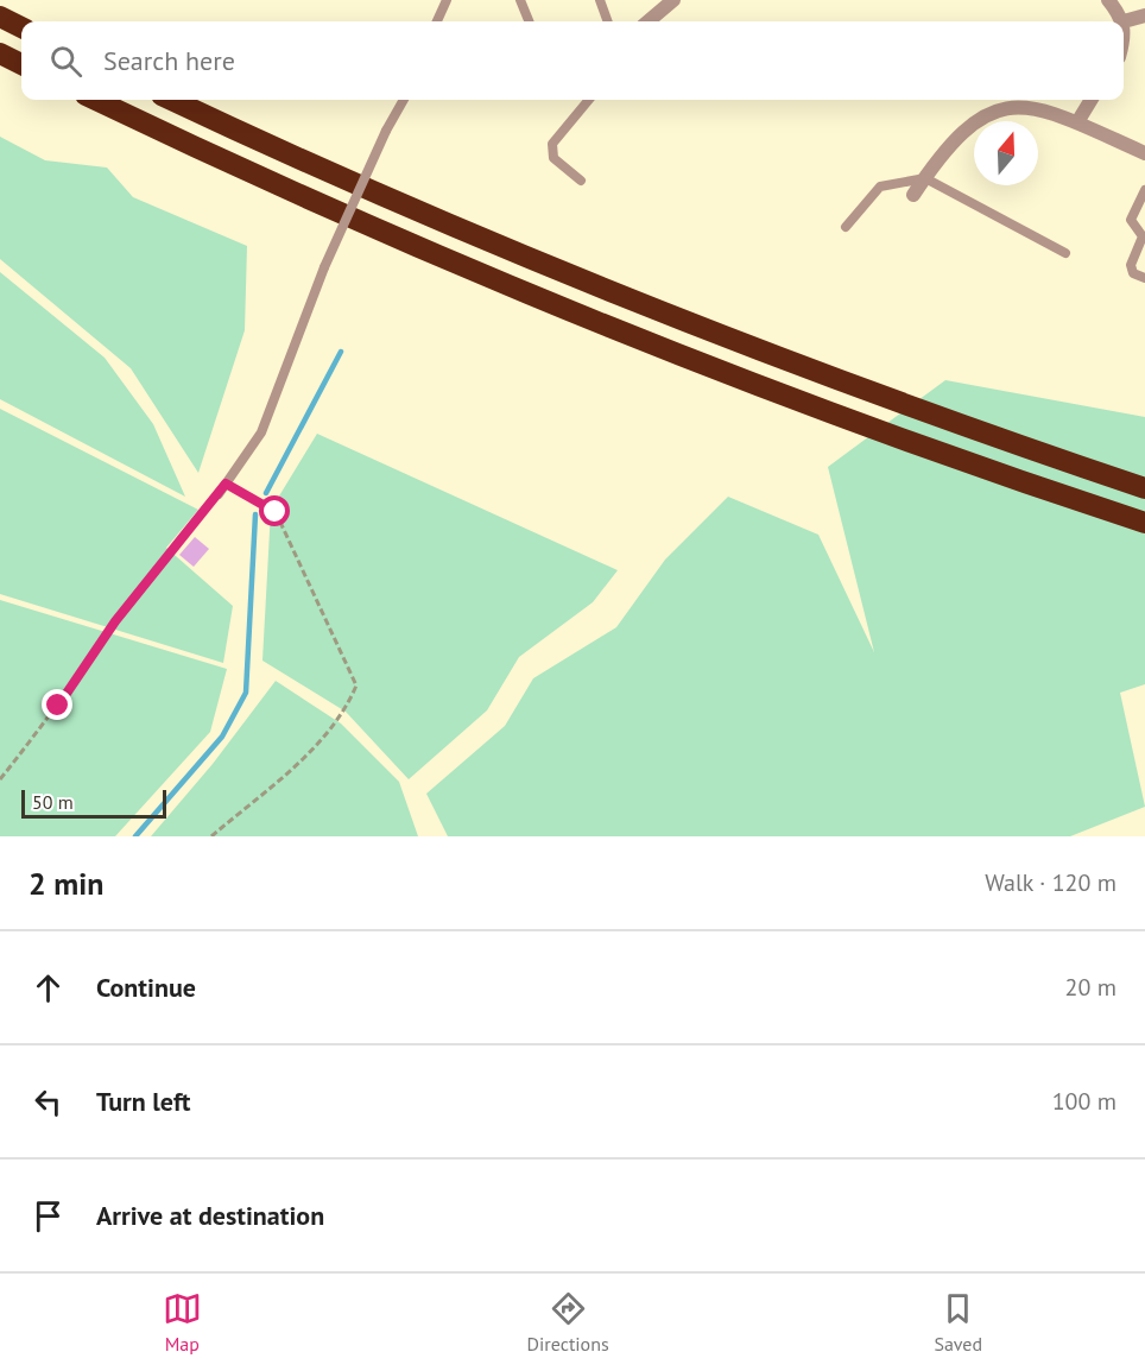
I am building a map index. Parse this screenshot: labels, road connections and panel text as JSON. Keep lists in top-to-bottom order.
{
  "scale_bar": "50 m",
  "north": "top",
  "page": {
    "search": "Search here",
    "scale": "50 m",
    "heading": ["2 min", "Walk · 120 m"],
    "list": [
      ["Continue", "20 m"],
      ["Turn left", "100 m"],
      "Arrive at destination"
    ],
    "nav": ["Map", "Directions", "Saved"]
  }
}
